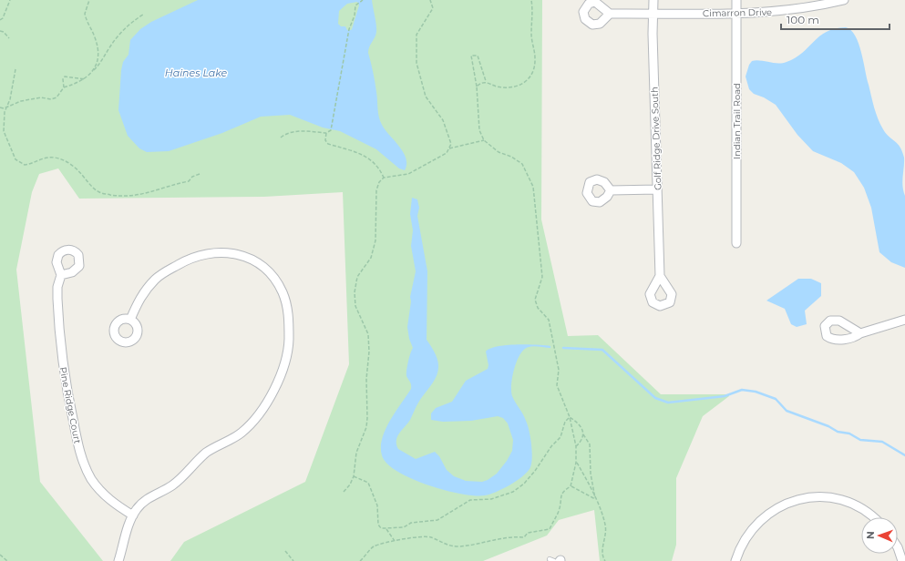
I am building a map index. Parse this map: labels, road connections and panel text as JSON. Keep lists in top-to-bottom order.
{
  "streets": {
    "street": [
      "Cimarron Drive",
      "Indian Trail Road",
      "Golf Ridge Drive South",
      "Pine Ridge Court"
    ]
  },
  "crossings": [
    ["Cimarron Drive", "Indian Trail Road"],
    ["Cimarron Drive", "Golf Ridge Drive South"]
  ],
  "water": ["Haines Lake"],
  "scale_bar": "100 m",
  "north": "left"
}
